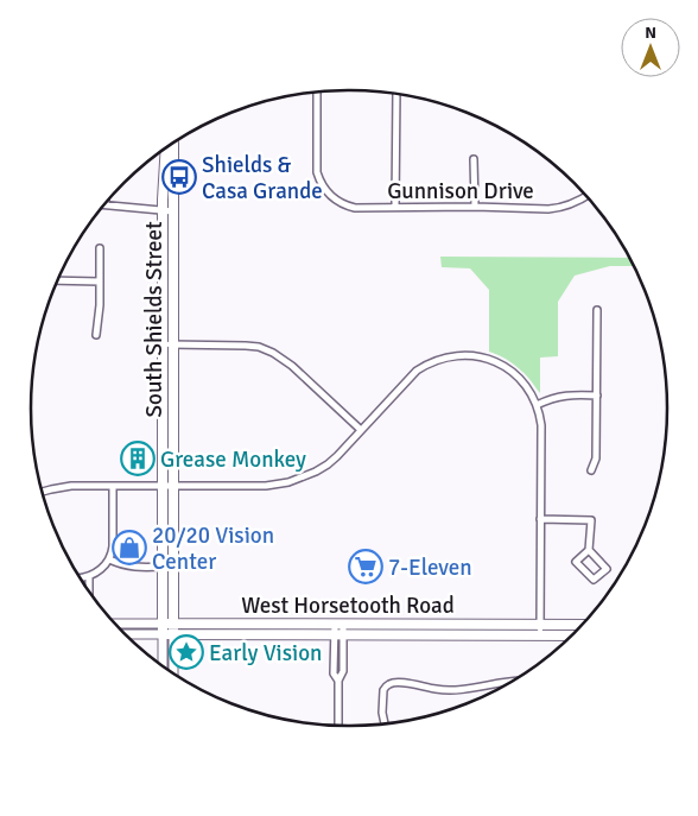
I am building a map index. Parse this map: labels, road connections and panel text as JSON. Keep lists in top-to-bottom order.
{
  "streets": {
    "main road": ["South Shields Street", "West Horsetooth Road"],
    "street": ["Gunnison Drive"]
  },
  "crossings": [
    ["South Shields Street", "West Horsetooth Road"]
  ],
  "places": {
    "bus stop": ["Shields & Casa Grande"],
    "building": ["Grease Monkey"],
    "shop": ["20/20 Vision Center"],
    "supermarket": ["7-Eleven"],
    "place": ["Early Vision"]
  },
  "north": "top"
}
